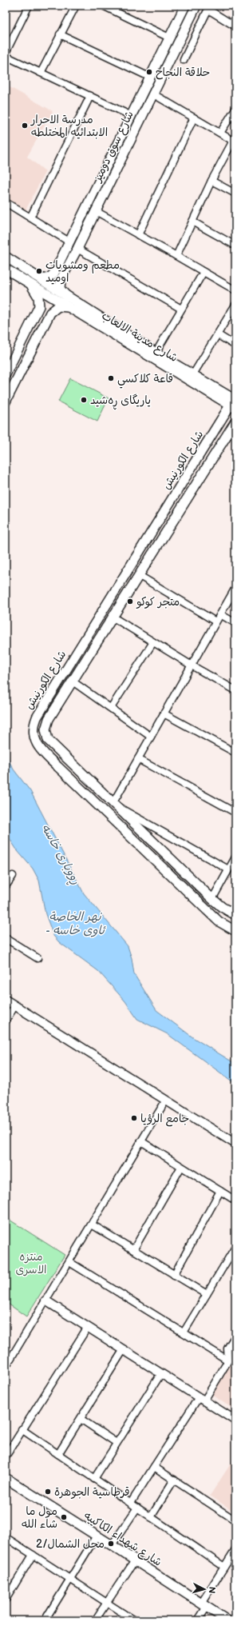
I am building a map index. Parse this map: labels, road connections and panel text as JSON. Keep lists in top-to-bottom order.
{
  "streets": {
    "main road": [
      "شارع سوق دوميز",
      "شارع مدينة الالعاب",
      "شارع الكورنيش",
      "شارع شهداء الكاكييه"
    ]
  },
  "crossings": [
    ["شارع سوق دوميز", "شارع مدينة الالعاب"],
    ["شارع مدينة الالعاب", "شارع الكورنيش"]
  ],
  "water": ["ڕووباری خاسە", "نهر الخاصة - ئاوی خاسە"],
  "parks": ["منتزه الاسرى"],
  "places": [
    "حلاقة النجاح",
    "مدرسة الاحرار الابتدائيه المختلطه",
    "مطعم ومشويات اوميد",
    "قاعة كلاكسي",
    "یاریگای ڕەشید",
    "متجر كوكو",
    "جامع الرؤيا",
    "قرطاسية الجوهرة",
    "مول ما شاء الله",
    "محل الشمال/2"
  ],
  "north": "right"
}
